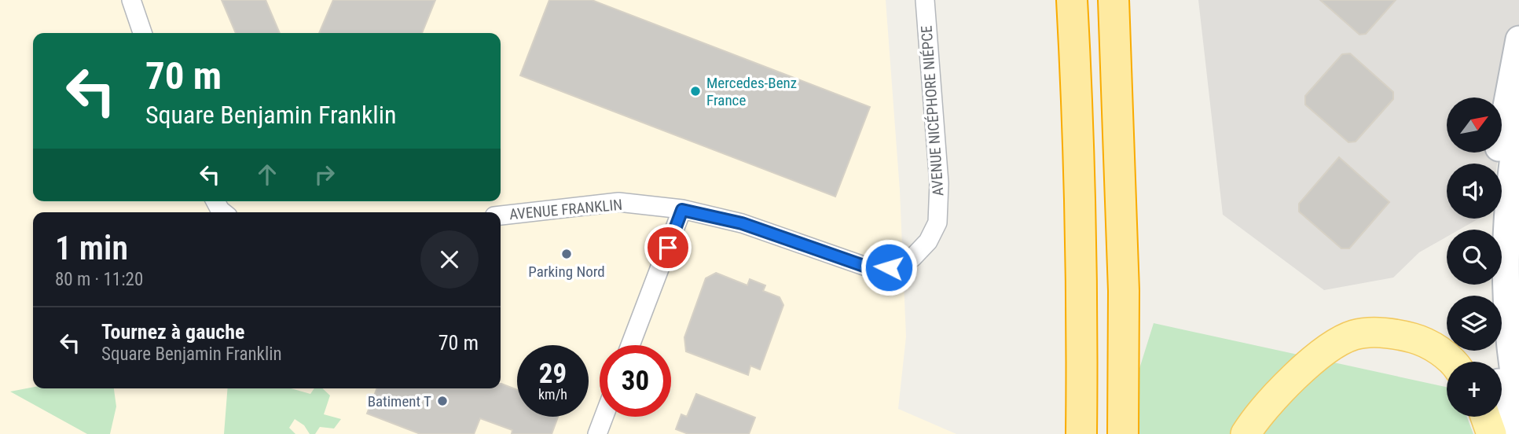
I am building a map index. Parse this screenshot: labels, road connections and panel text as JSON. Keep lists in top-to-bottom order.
{
  "streets": {
    "street": ["AVENUE NICÉPHORE NIÉPCE", "AVENUE FRANKLIN"]
  },
  "crossings": [
    ["AVENUE NICÉPHORE NIÉPCE", "AVENUE FRANKLIN"]
  ],
  "places": ["Mercedes-Benz France", "Parking Nord", "Batiment T"],
  "north": "top right",
  "page": {
    "turn": ["70 m", "Square Benjamin Franklin"],
    "map_buttons": "+",
    "heading": ["1 min", "80 m · 11:20"],
    "list": [
      {
        "name": "Tournez à gauche",
        "note": "Square Benjamin Franklin",
        "value": "70 m"
      }
    ],
    "speed": "29 km/h",
    "limit": "30"
  }
}
